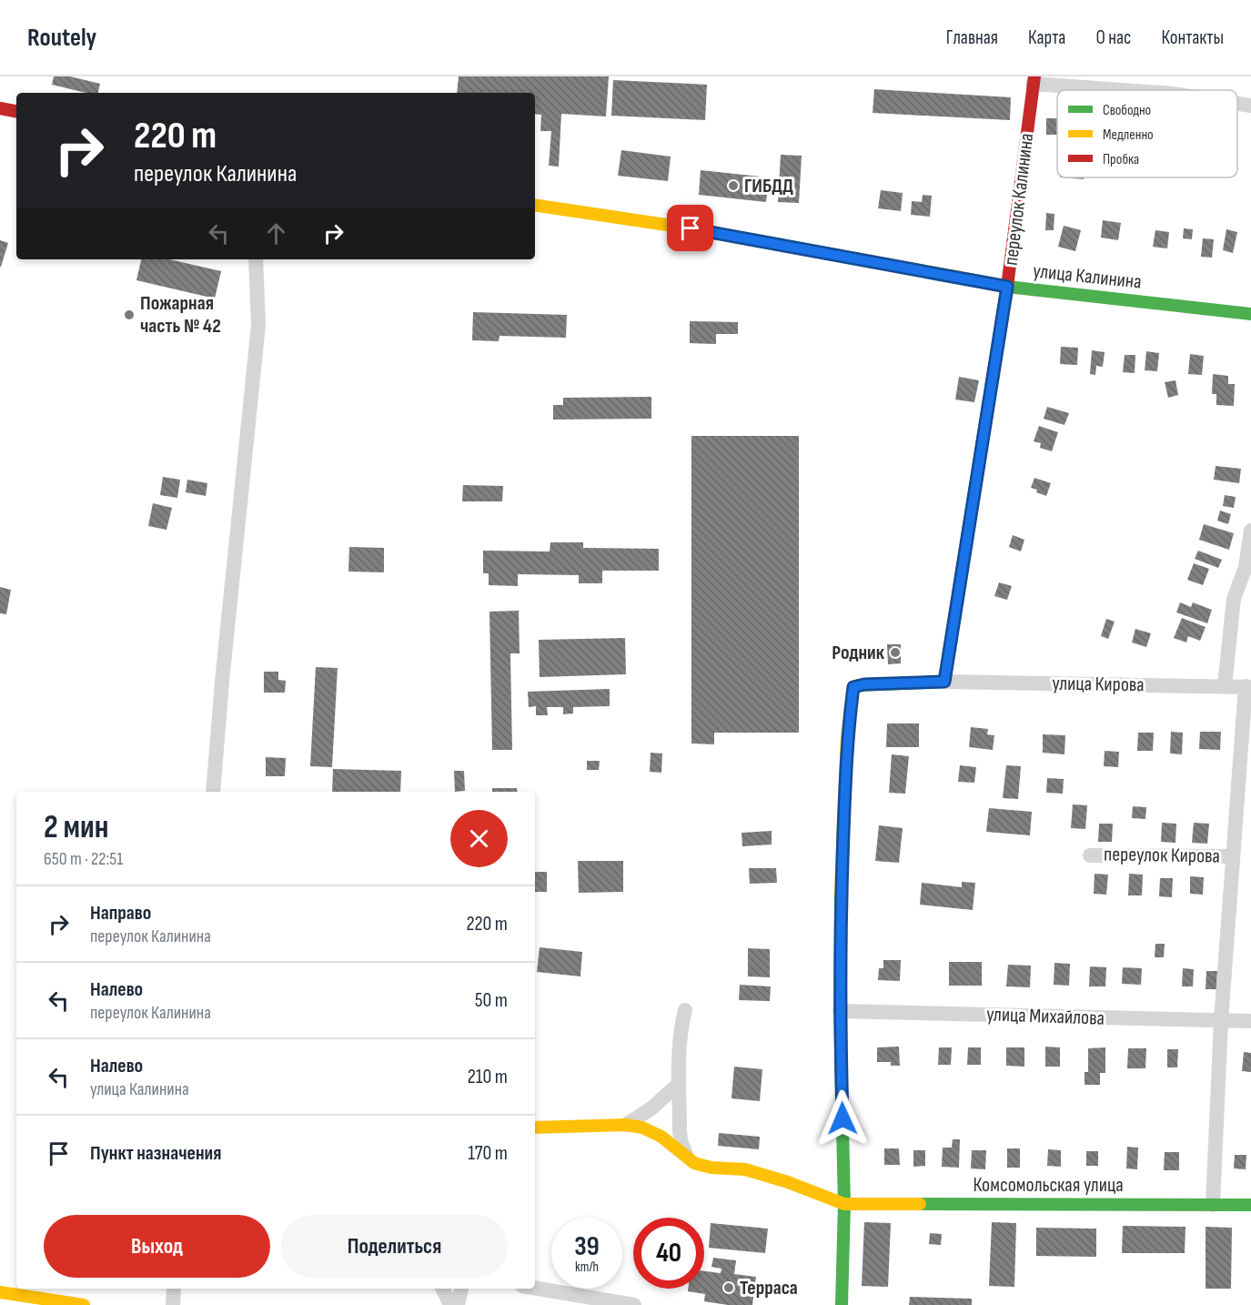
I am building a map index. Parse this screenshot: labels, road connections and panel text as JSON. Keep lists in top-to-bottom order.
{
  "streets": {
    "street": [
      "переулок Калинина",
      "улица Калинина",
      "улица Кирова",
      "переулок Кирова",
      "улица Михайлова",
      "Комсомольская улица"
    ]
  },
  "crossings": [
    ["переулок Калинина", "улица Калинина"],
    ["переулок Калинина", "улица Кирова"]
  ],
  "places": [
    "ГИБДД",
    "Пожарная часть № 42",
    "Родник",
    "Терраса"
  ],
  "legend": ["Свободно", "Медленно", "Пробка"],
  "page": {
    "header": "Routely",
    "nav": [
      "Главная",
      "Карта",
      "О нас",
      "Контакты"
    ],
    "turn": ["220 m", "переулок Калинина"],
    "heading": ["2 мин", "650 m · 22:51"],
    "list": [
      {
        "name": "Направо",
        "note": "переулок Калинина",
        "value": "220 m"
      },
      {
        "name": "Налево",
        "note": "переулок Калинина",
        "value": "50 m"
      },
      {
        "name": "Налево",
        "note": "улица Калинина",
        "value": "210 m"
      },
      {
        "name": "Пункт назначения",
        "value": "170 m"
      }
    ],
    "buttons": ["Выход", "Поделиться"],
    "speed": "39 km/h",
    "limit": "40"
  }
}
